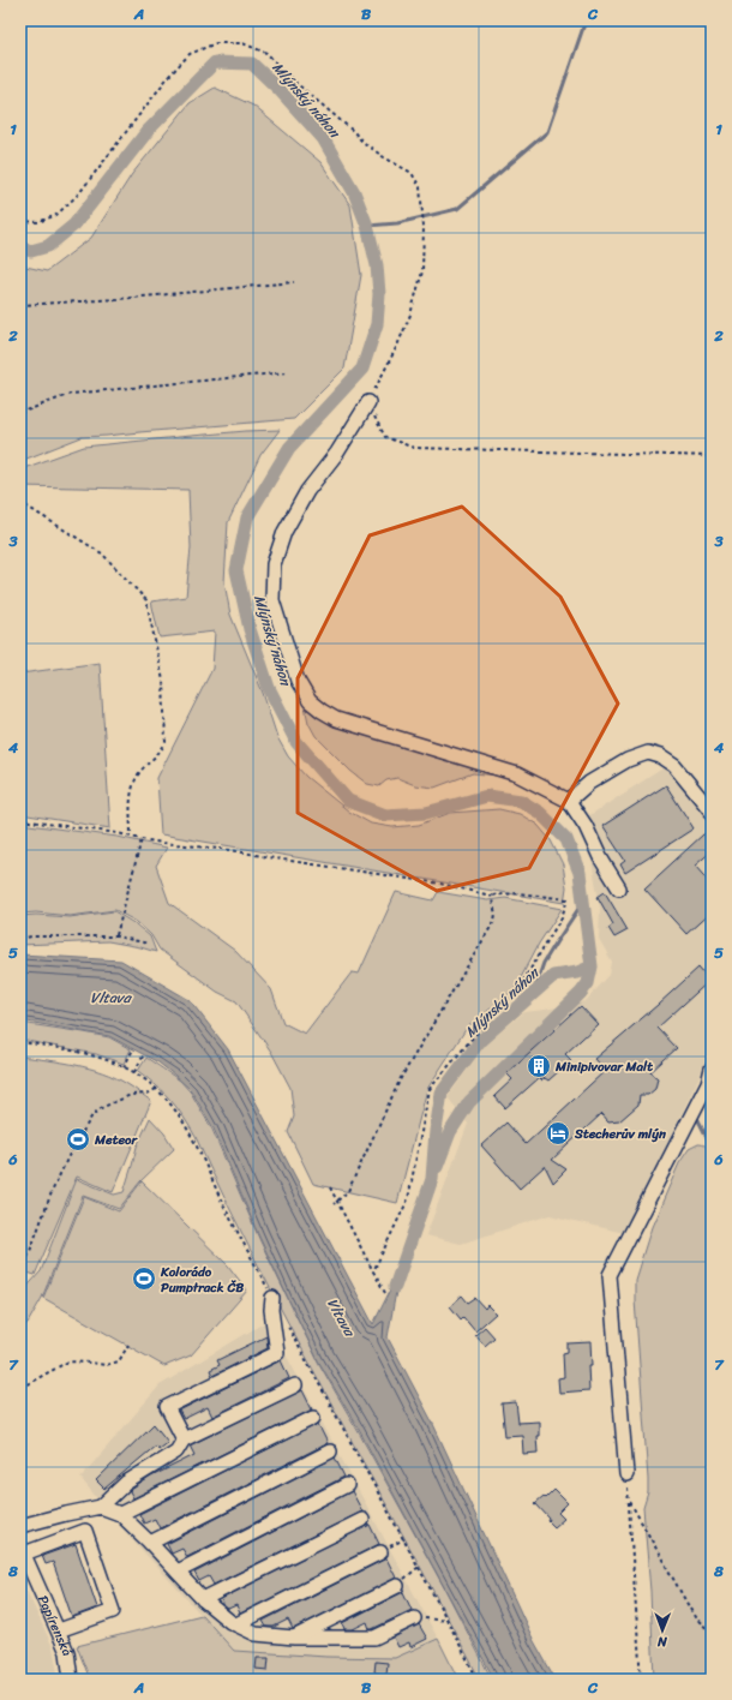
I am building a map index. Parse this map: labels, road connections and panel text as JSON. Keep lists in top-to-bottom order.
{
  "streets": {
    "street": ["Papírenská"]
  },
  "water": ["Mlýnský náhon", "Vltava"],
  "places": {
    "building": ["Minipivovar Malt"],
    "hotel": ["Stecherův mlýn"],
    "sports": ["Meteor", "Kolorádo Pumptrack ČB"]
  },
  "north": "bottom",
  "grid": {
    "columns": ["A", "B", "C"],
    "rows": [
      "1",
      "2",
      "3",
      "4",
      "5",
      "6",
      "7",
      "8"
    ]
  }
}
